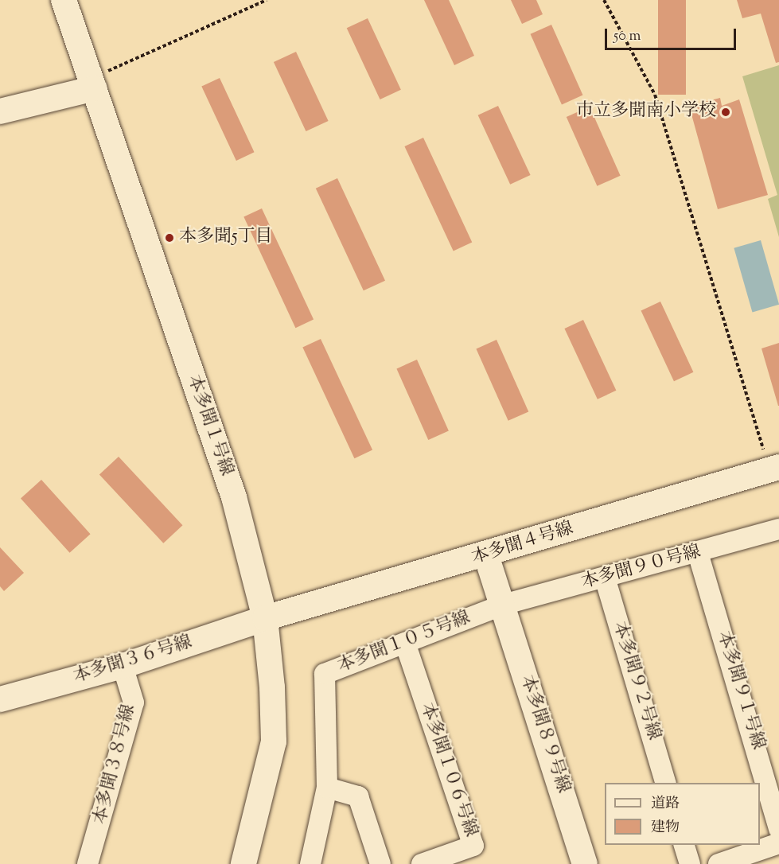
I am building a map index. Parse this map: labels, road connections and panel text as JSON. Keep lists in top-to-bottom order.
{
  "streets": {
    "street": [
      "本多聞１号線",
      "本多聞４号線",
      "本多聞９０号線",
      "本多聞１０５号線",
      "本多聞３６号線",
      "本多聞９２号線",
      "本多聞９１号線",
      "本多聞８９号線",
      "本多聞３８号線",
      "本多聞１０６号線"
    ]
  },
  "crossings": [
    ["本多聞１号線", "本多聞４号線"],
    ["本多聞１号線", "本多聞３６号線"],
    ["本多聞４号線", "本多聞３６号線"],
    ["本多聞４号線", "本多聞８９号線"],
    ["本多聞９０号線", "本多聞１０５号線"],
    ["本多聞９０号線", "本多聞９２号線"],
    ["本多聞９０号線", "本多聞９１号線"],
    ["本多聞９０号線", "本多聞８９号線"],
    ["本多聞１０５号線", "本多聞８９号線"],
    ["本多聞１０５号線", "本多聞１０６号線"],
    ["本多聞３６号線", "本多聞３８号線"]
  ],
  "places": ["市立多聞南小学校", "本多聞5丁目"],
  "legend": ["道路", "建物"],
  "scale_bar": "50 m"
}
